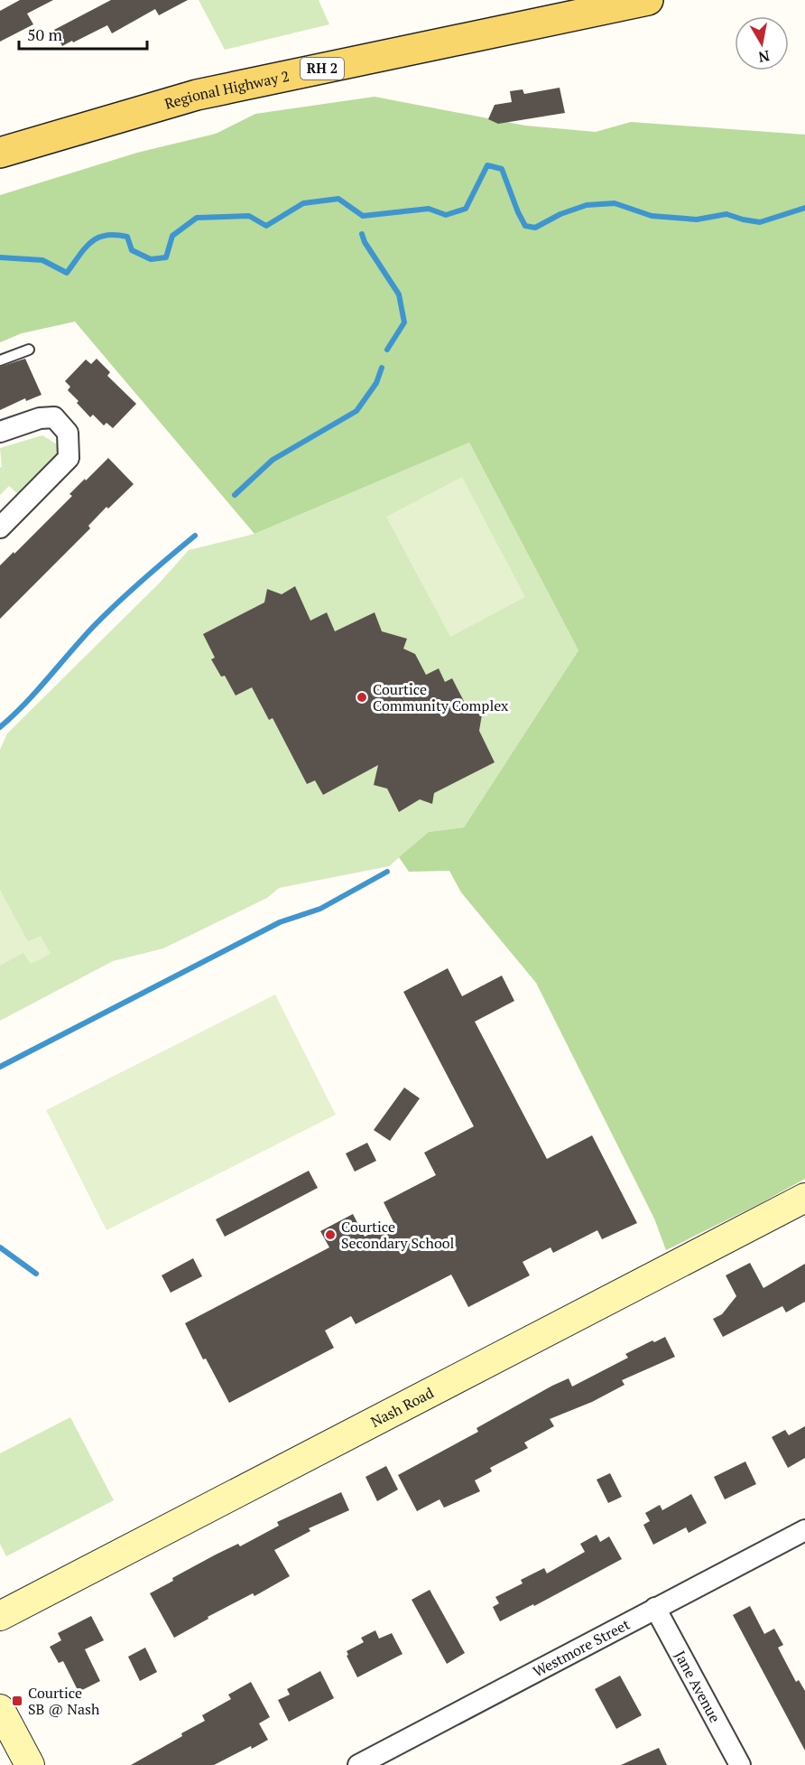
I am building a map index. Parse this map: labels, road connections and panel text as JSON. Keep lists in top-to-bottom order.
{
  "streets": {
    "main road": ["RH 2", "Regional Highway 2"],
    "street": ["Nash Road", "Westmore Street", "Jane Avenue"]
  },
  "crossings": [
    ["Westmore Street", "Jane Avenue"]
  ],
  "places": {
    "other": ["Courtice Community Complex", "Courtice Secondary School"],
    "transit": ["Courtice SB @ Nash"]
  },
  "scale_bar": "50 m",
  "north": "bottom"
}
